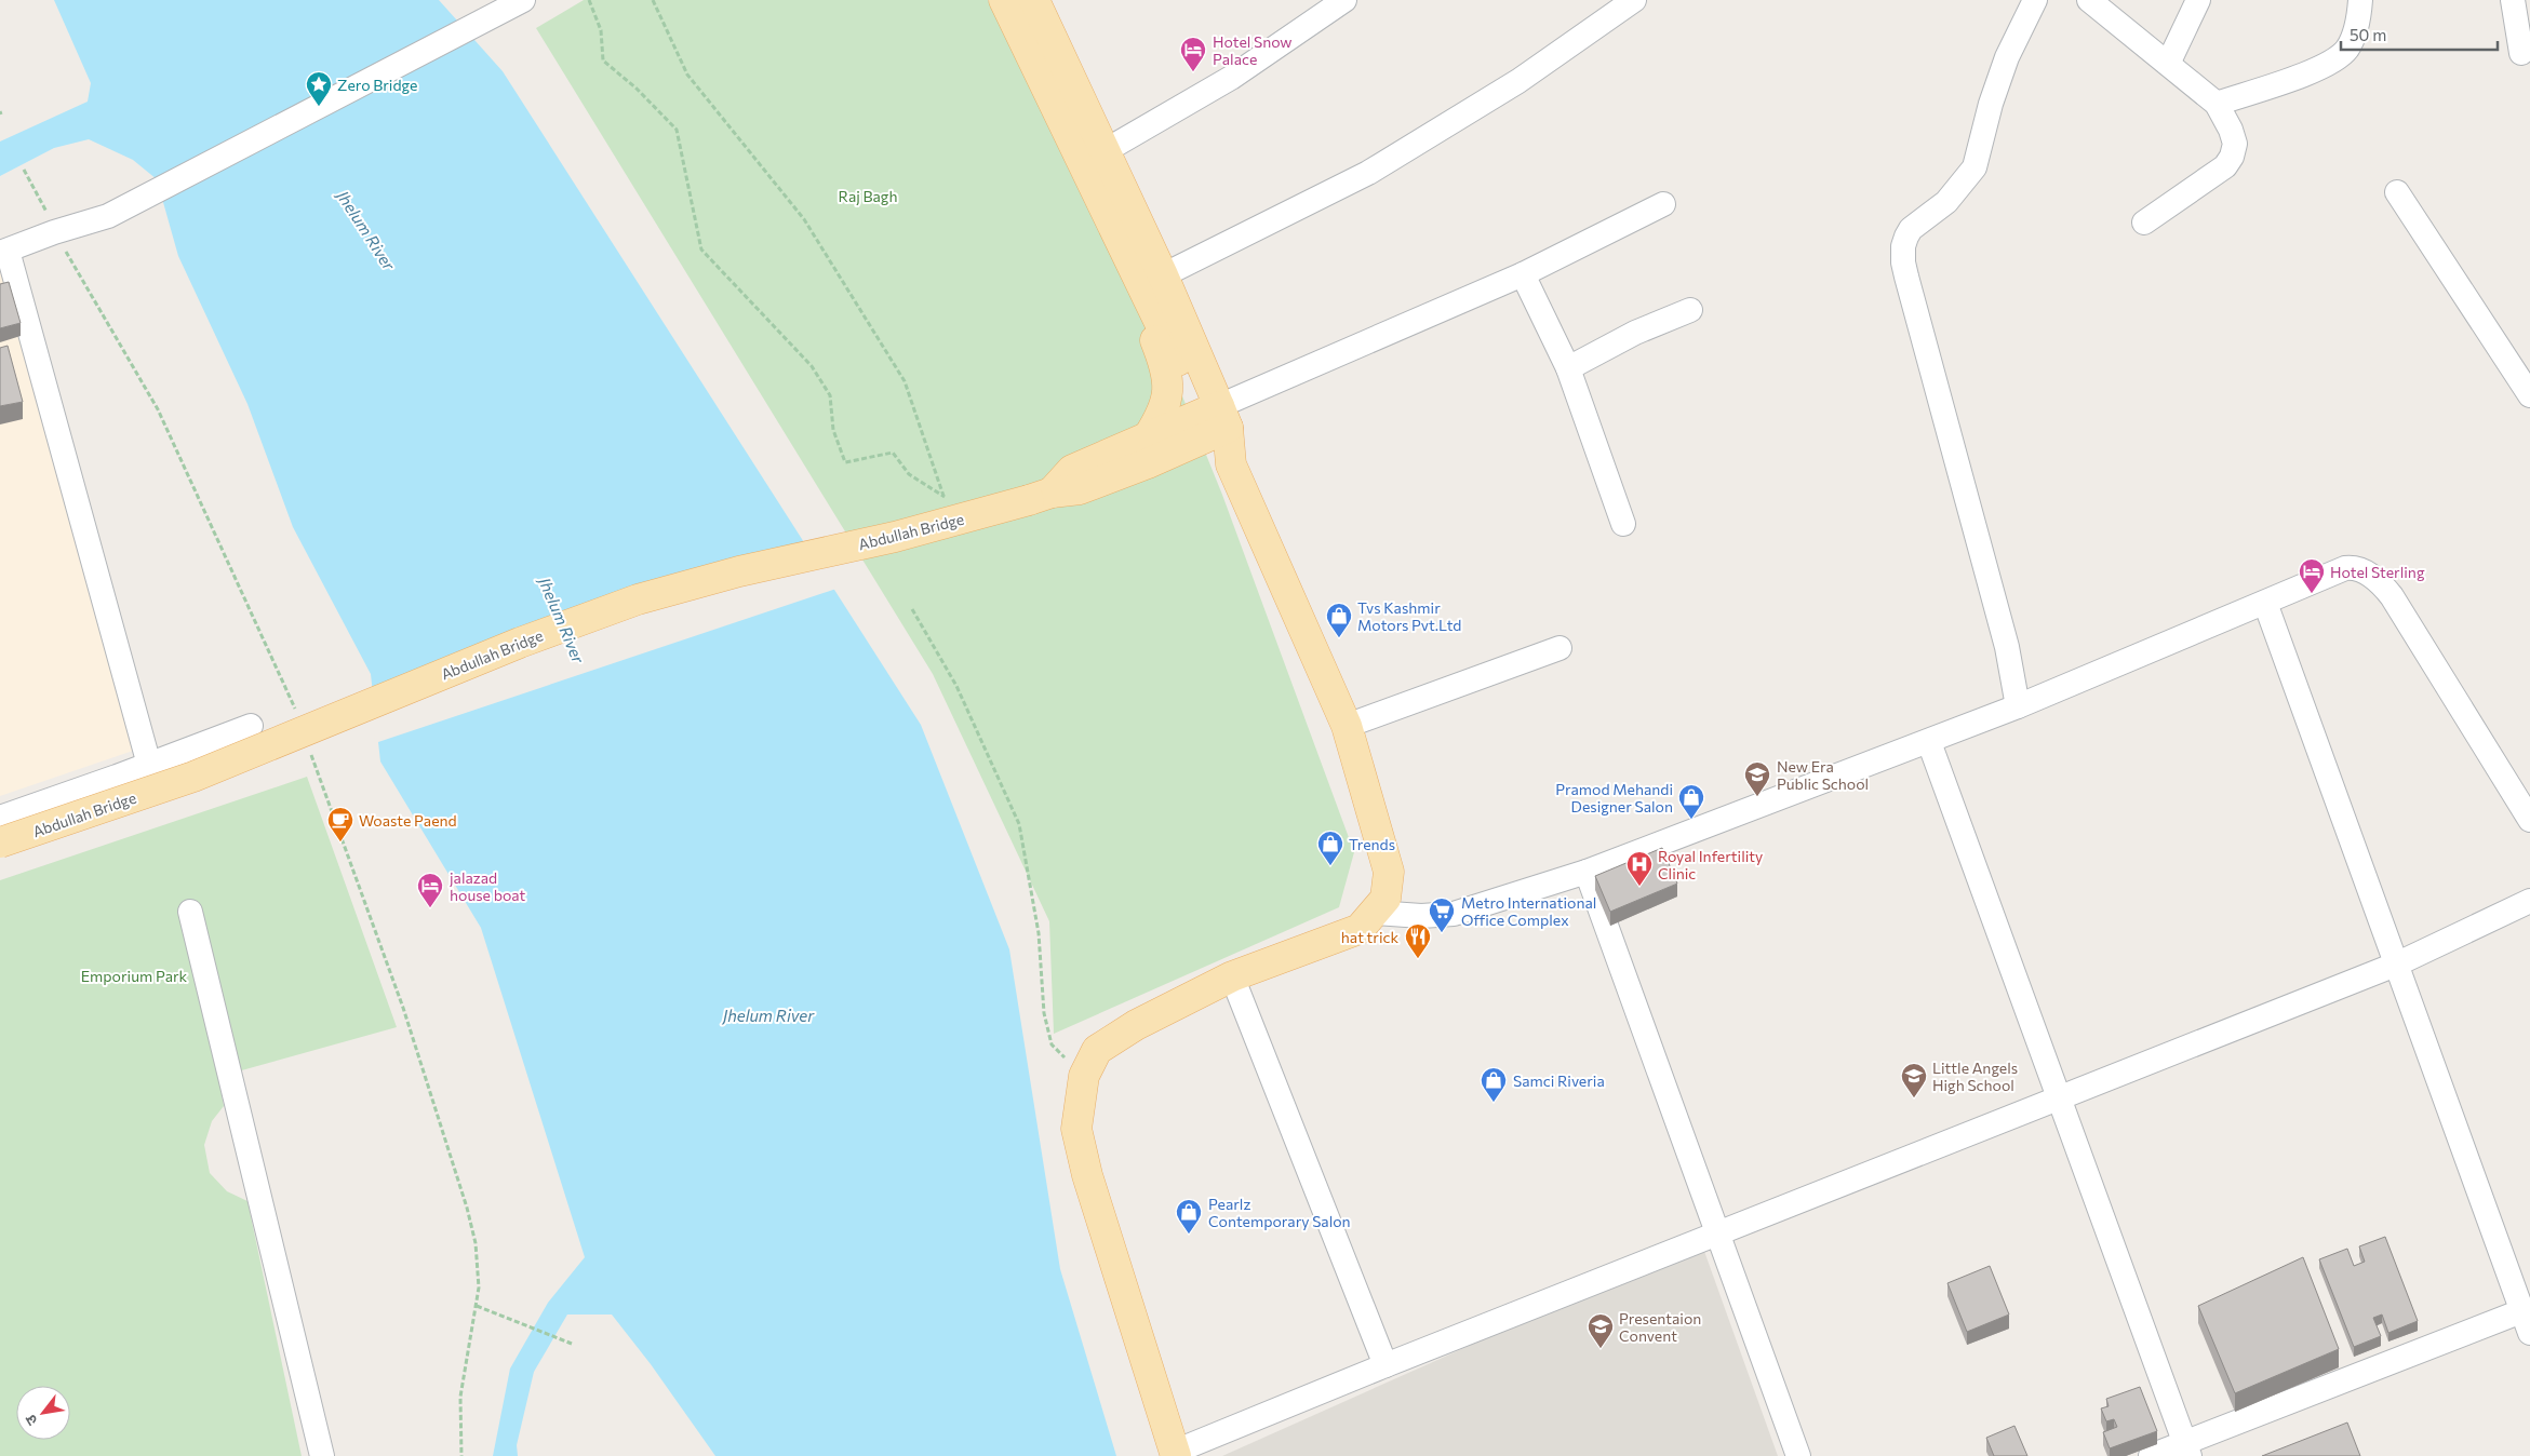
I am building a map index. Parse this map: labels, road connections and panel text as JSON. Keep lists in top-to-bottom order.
{
  "streets": {
    "main road": ["Abdullah Bridge"]
  },
  "water": ["Jhelum River"],
  "parks": ["Raj Bagh", "Emporium Park"],
  "places": {
    "hotel": ["Hotel Snow Palace", "Hotel Sterling", "jalazad house boat"],
    "place": ["Zero Bridge"],
    "shop": [
      "Tvs Kashmir Motors Pvt.Ltd",
      "Pramod Mehandi Designer Salon",
      "Trends",
      "Samci Riveria",
      "Pearlz Contemporary Salon"
    ],
    "school or university": ["New Era Public School", "Little Angels High School", "Presentaion Convent"],
    "cafe": ["Woaste Paend"],
    "hospital": ["Royal Infertility Clinic"],
    "supermarket": ["Metro International Office Complex"],
    "restaurant": ["hat trick"]
  },
  "scale_bar": "50 m",
  "north": "bottom left"
}
